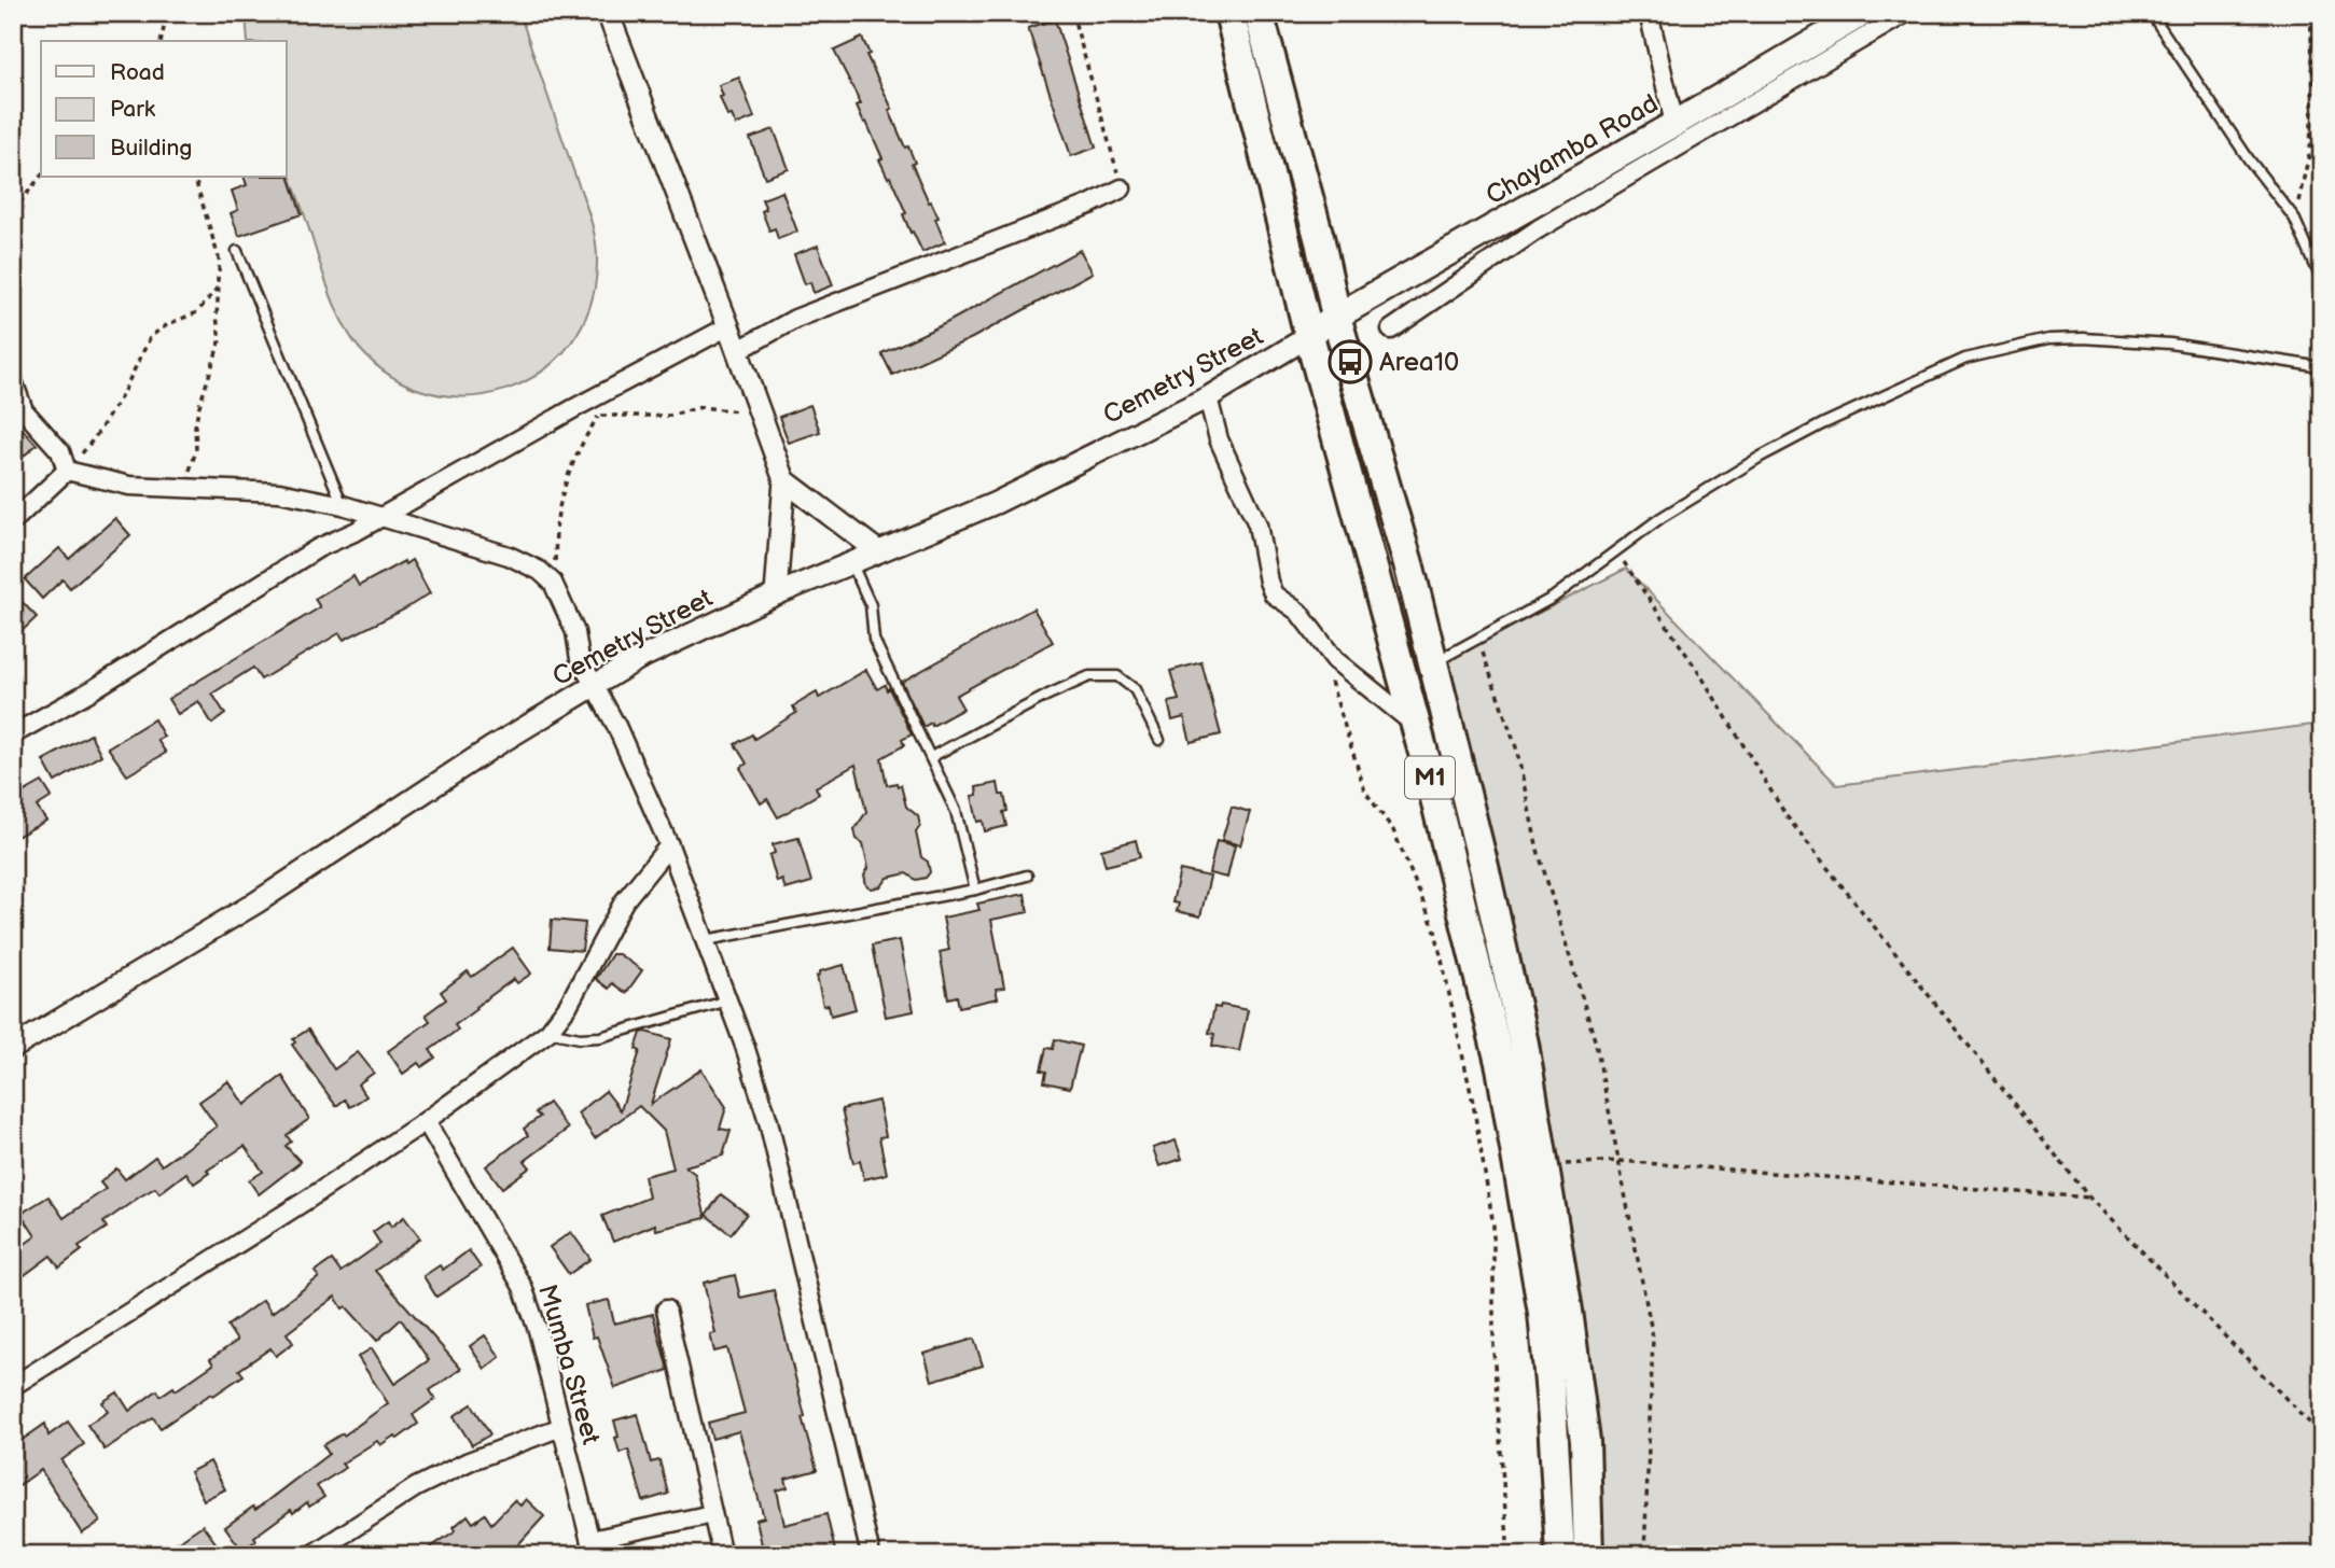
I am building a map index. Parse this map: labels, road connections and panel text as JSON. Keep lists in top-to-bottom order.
{
  "streets": {
    "highway": ["M1"],
    "main road": ["Chayamba Road"],
    "street": ["Cemetry Street", "Mumba Street"]
  },
  "crossings": [
    ["Chayamba Road", "Cemetry Street"],
    ["Chayamba Road", "M1"],
    ["Cemetry Street", "M1"]
  ],
  "places": {
    "bus stop": ["Area10"]
  },
  "legend": ["Road", "Park", "Building"]
}
